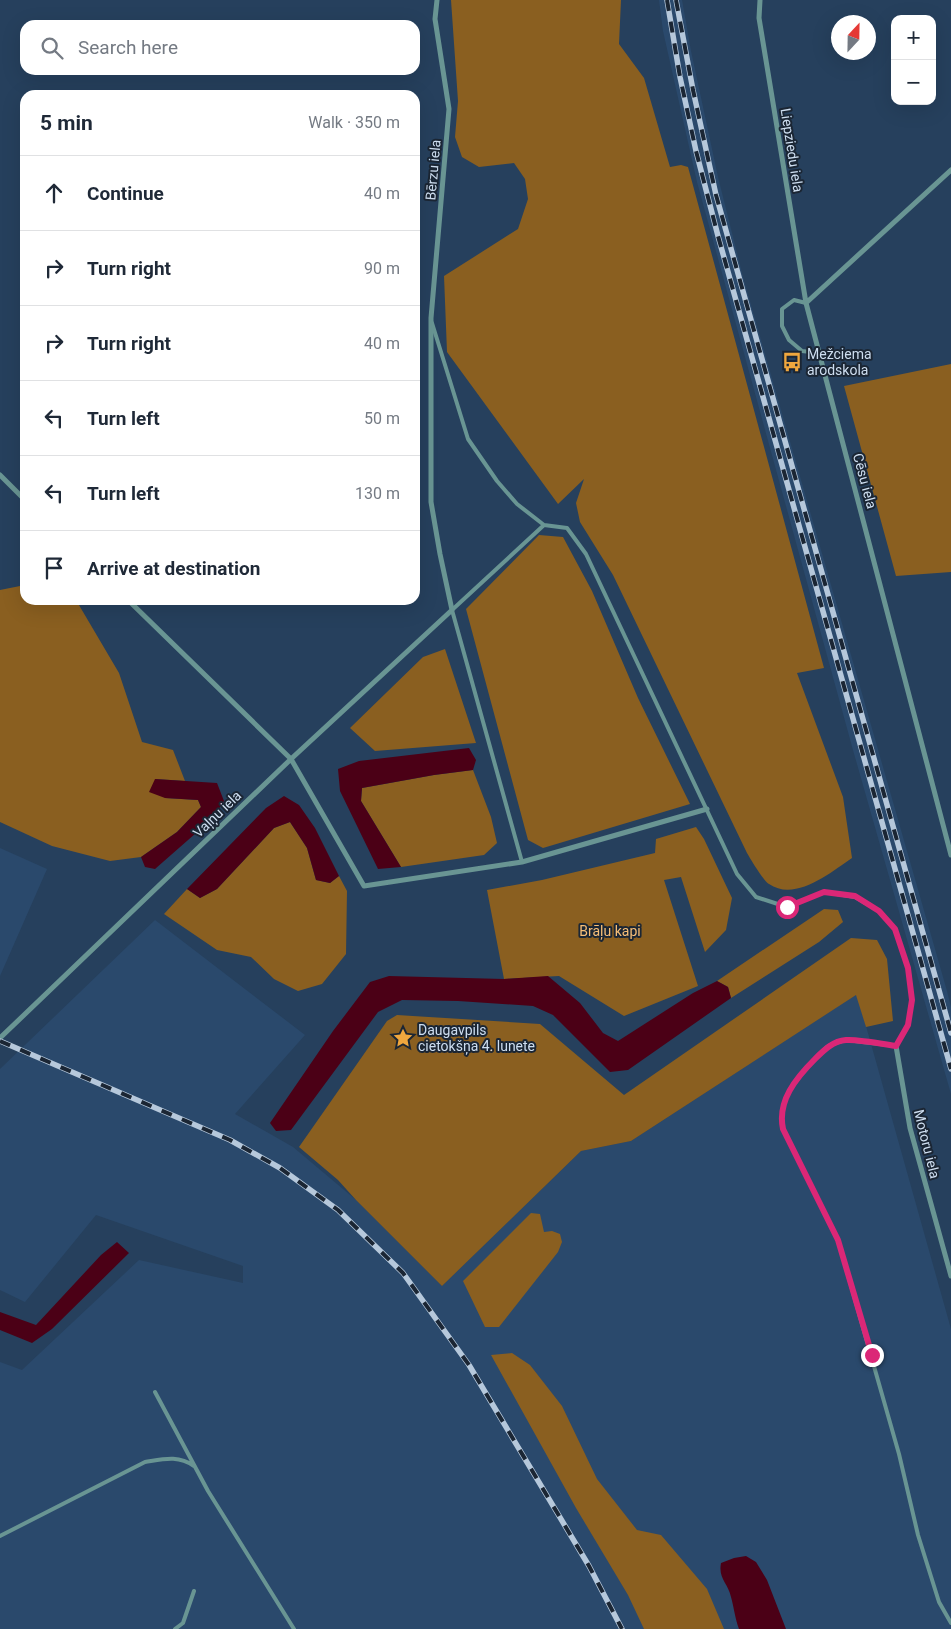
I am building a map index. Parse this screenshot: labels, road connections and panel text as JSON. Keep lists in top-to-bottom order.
{
  "streets": {
    "street": [
      "Liepziedu iela",
      "Bērzu iela",
      "Cēsu iela",
      "Vaļņu iela",
      "Motoru iela"
    ]
  },
  "crossings": [
    ["Liepziedu iela", "Cēsu iela"],
    ["Bērzu iela", "Vaļņu iela"]
  ],
  "parks": ["Brāļu kapi"],
  "places": {
    "bus stop": ["Mežciema arodskola"],
    "place": ["Daugavpils cietokšņa 4. lunete"]
  },
  "north": "top",
  "page": {
    "map_buttons": ["+", "−"],
    "search": "Search here",
    "heading": ["5 min", "Walk · 350 m"],
    "list": [
      ["Continue", "40 m"],
      ["Turn right", "90 m"],
      ["Turn right", "40 m"],
      ["Turn left", "50 m"],
      ["Turn left", "130 m"],
      "Arrive at destination"
    ]
  }
}
